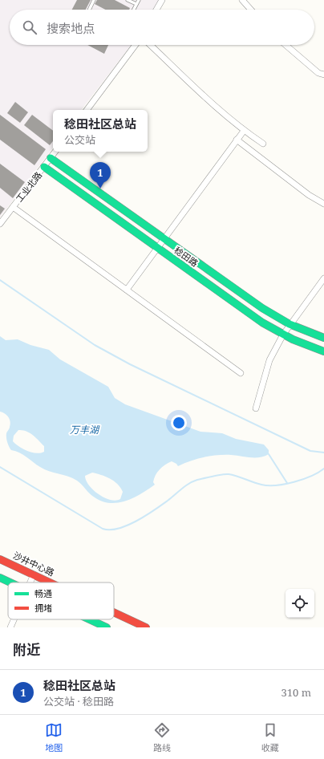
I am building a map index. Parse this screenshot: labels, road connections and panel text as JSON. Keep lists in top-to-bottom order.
{
  "streets": {
    "street": ["工业北路", "稔田路", "沙井中心路"]
  },
  "crossings": [
    ["工业北路", "稔田路"]
  ],
  "water": ["万丰湖"],
  "legend": ["畅通", "拥堵"],
  "page": {
    "search": "搜索地点",
    "popup": ["稔田社区总站", "公交站"],
    "pins": "1",
    "heading": "附近",
    "list": [
      {
        "mark": "1",
        "name": "稔田社区总站",
        "note": "公交站 · 稔田路",
        "value": "310 m"
      }
    ],
    "nav": ["地图", "路线", "收藏"]
  }
}
